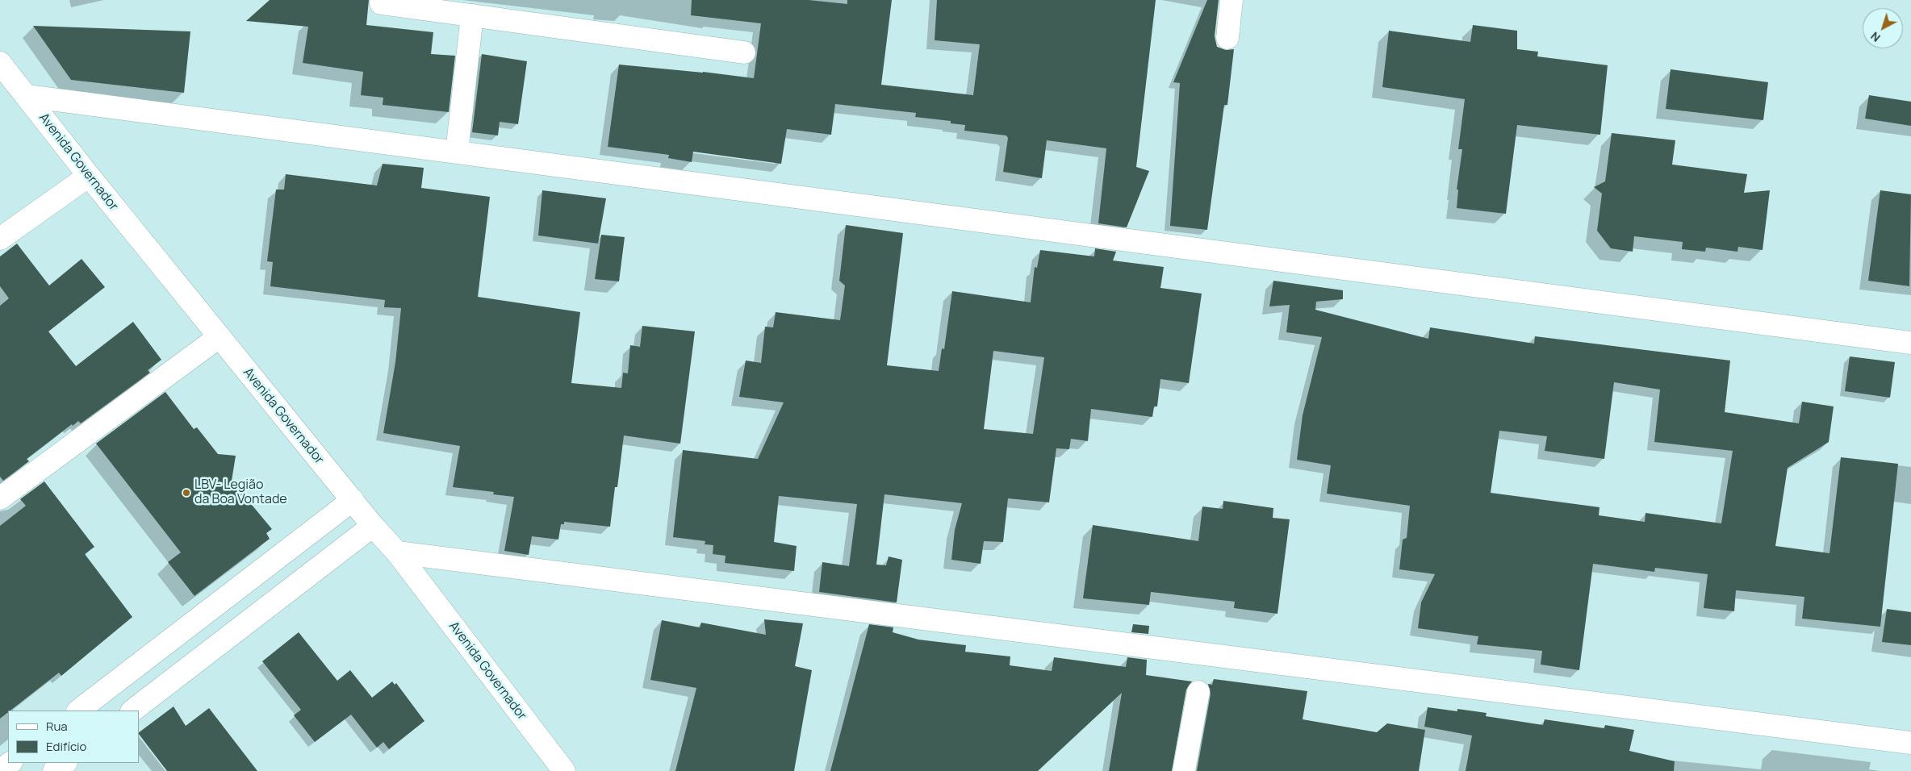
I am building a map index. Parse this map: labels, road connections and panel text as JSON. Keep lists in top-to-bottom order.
{
  "streets": {
    "street": ["Avenida Governador"]
  },
  "places": ["LBV- Legião da Boa Vontade"],
  "legend": ["Rua", "Edifício"],
  "north": "bottom left"
}
